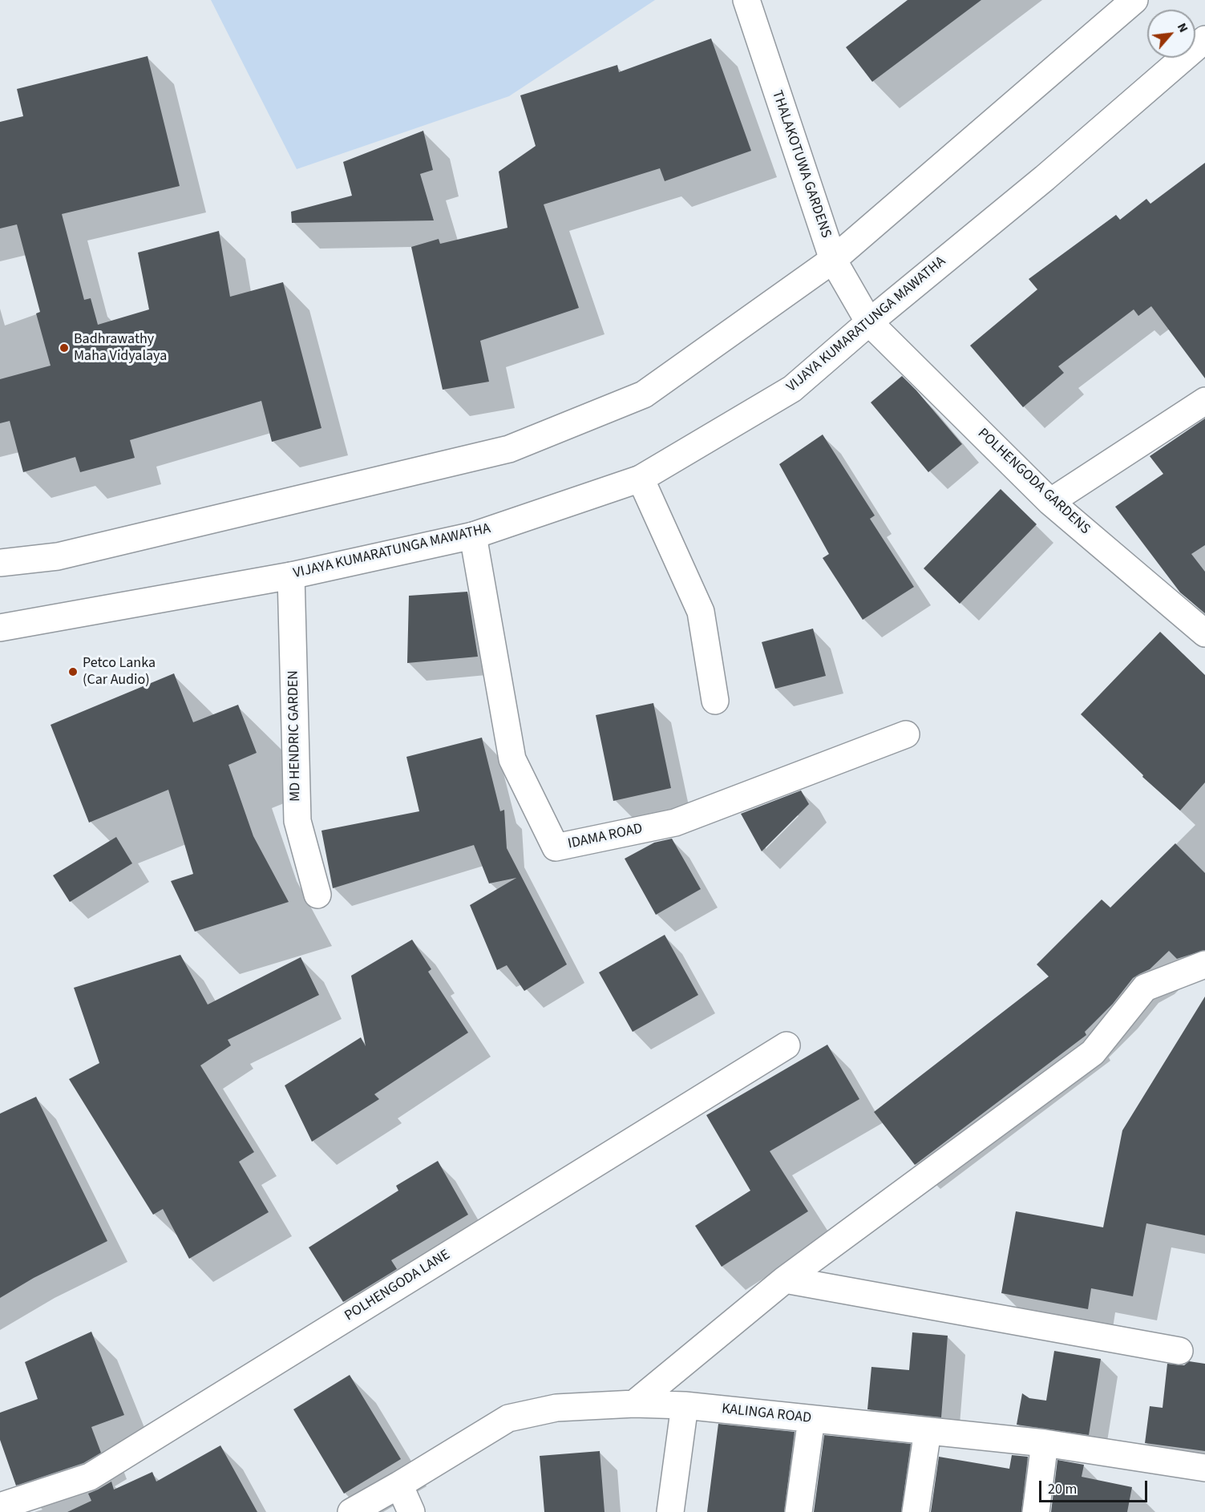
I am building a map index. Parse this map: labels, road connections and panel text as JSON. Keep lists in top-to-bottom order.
{
  "streets": {
    "main road": [
      "THALAKOTUWA GARDENS",
      "VIJAYA KUMARATUNGA MAWATHA",
      "POLHENGODA GARDENS",
      "MD HENDRIC GARDEN",
      "IDAMA ROAD",
      "POLHENGODA LANE",
      "KALINGA ROAD"
    ]
  },
  "crossings": [
    ["THALAKOTUWA GARDENS", "VIJAYA KUMARATUNGA MAWATHA"],
    ["THALAKOTUWA GARDENS", "POLHENGODA GARDENS"],
    ["VIJAYA KUMARATUNGA MAWATHA", "POLHENGODA GARDENS"],
    ["VIJAYA KUMARATUNGA MAWATHA", "MD HENDRIC GARDEN"],
    ["VIJAYA KUMARATUNGA MAWATHA", "IDAMA ROAD"]
  ],
  "places": ["Badhrawathy Maha Vidyalaya", "Petco Lanka (Car Audio)"],
  "scale_bar": "20 m",
  "north": "top right"
}
